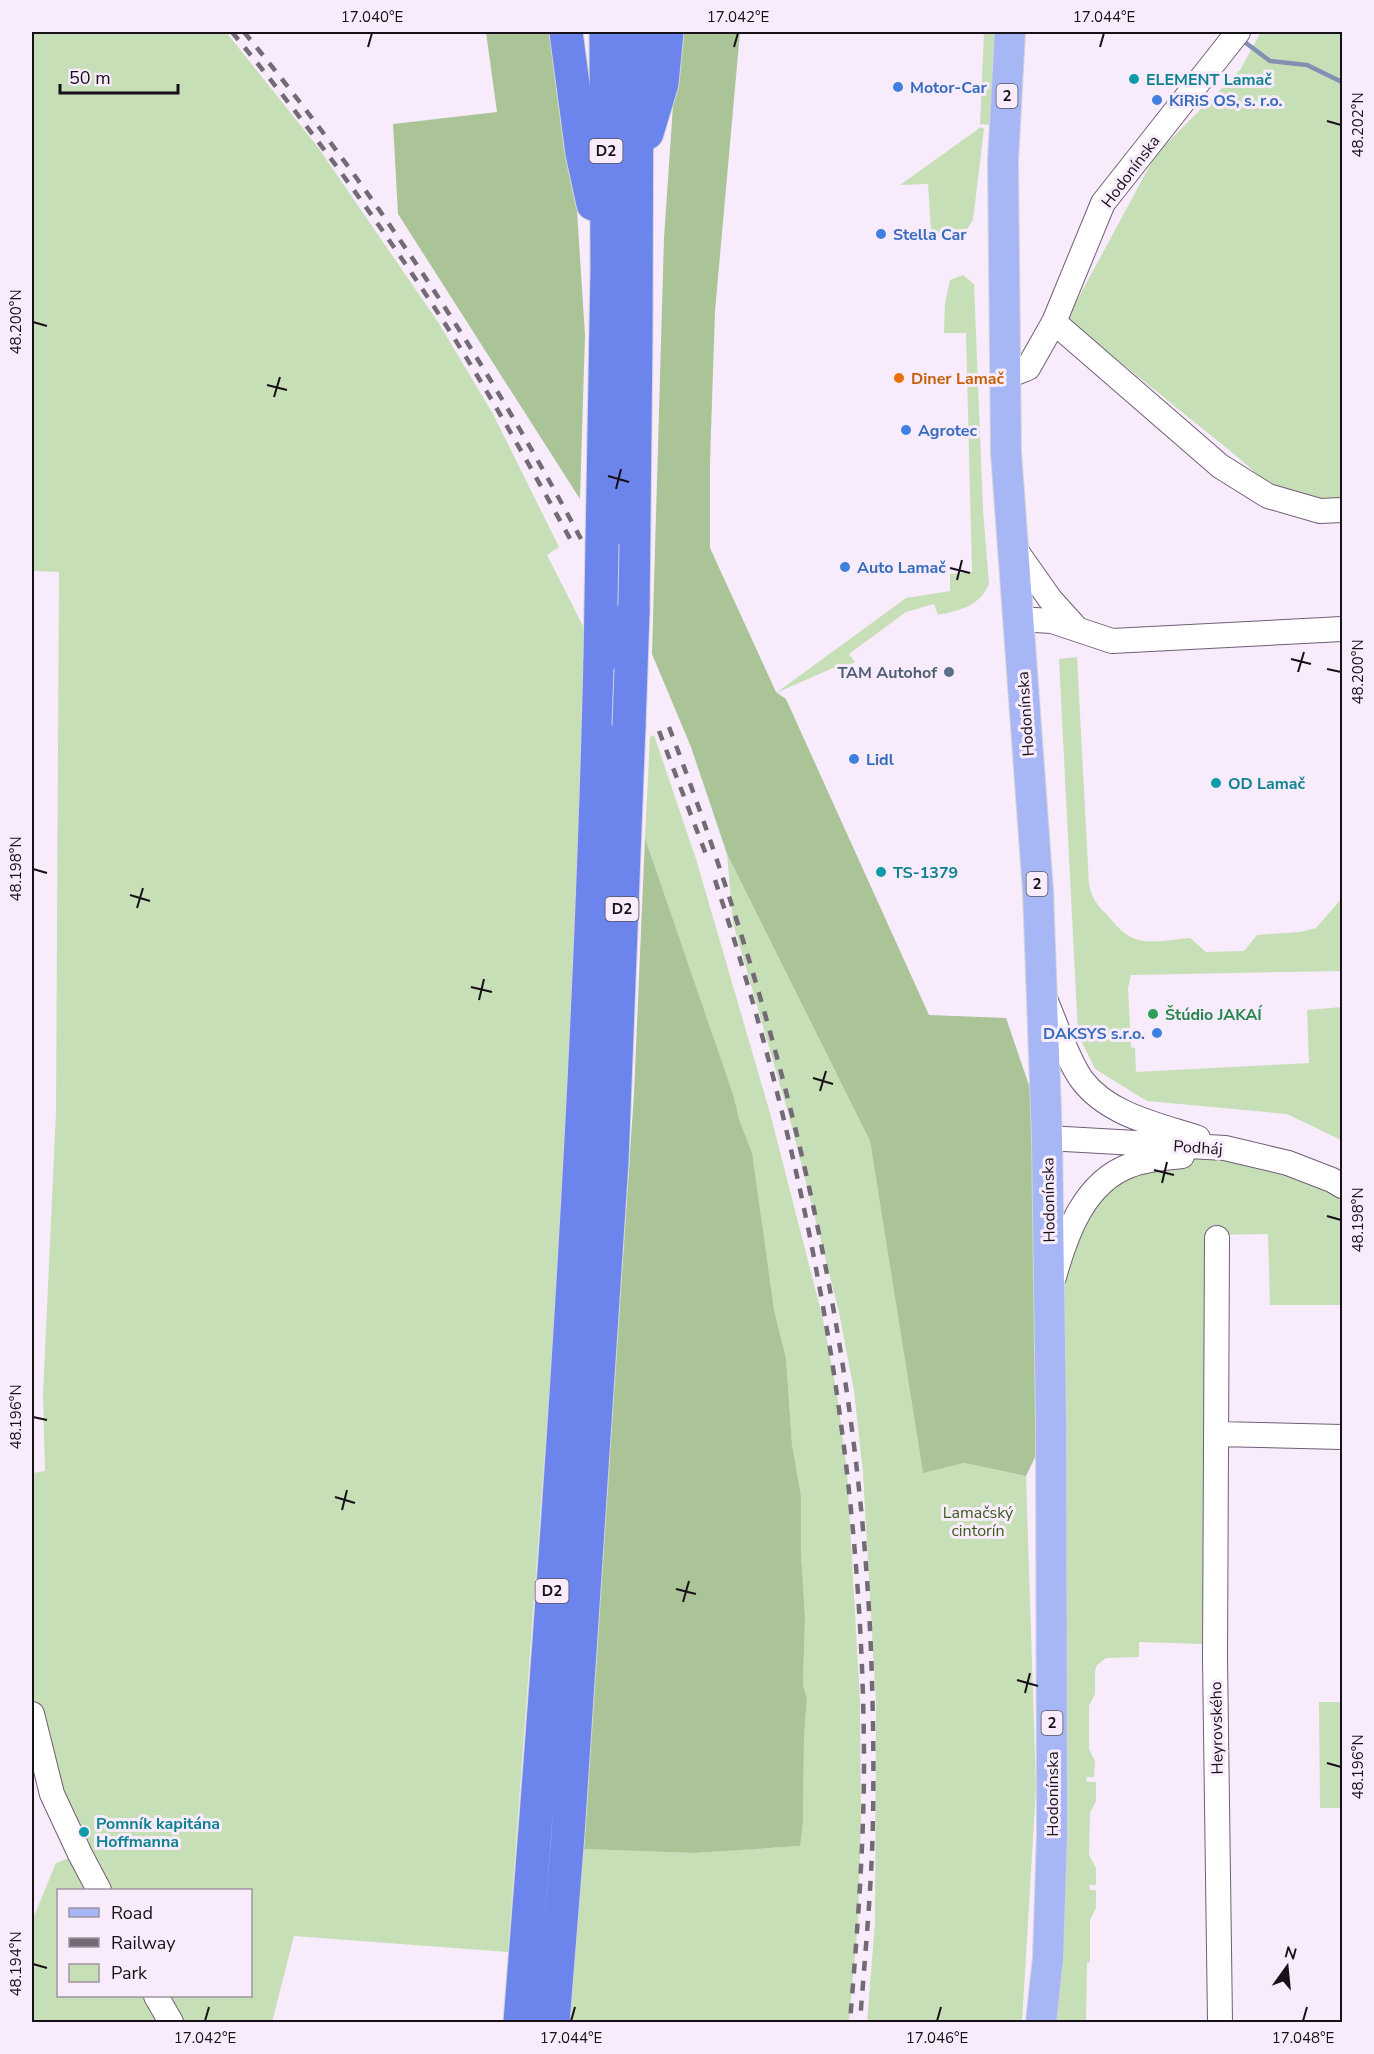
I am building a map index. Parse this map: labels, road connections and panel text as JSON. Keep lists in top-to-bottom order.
{
  "streets": {
    "highway": ["D2"],
    "main road": ["2", "Hodonínska"],
    "street": ["Podháj", "Heyrovského"]
  },
  "crossings": [
    ["Hodonínska", "Podháj"]
  ],
  "parks": ["Lamačský cintorín"],
  "places": [
    "ELEMENT Lamač",
    "Motor-Car",
    "KiRiS OS, s. r.o.",
    "Stella Car",
    "Diner Lamač",
    "Agrotec",
    "Auto Lamač",
    "TAM Autohof",
    "Lidl",
    "OD Lamač",
    "TS-1379",
    "Štúdio JAKAÍ",
    "DAKSYS s.r.o.",
    "Pomník kapitána Hoffmanna"
  ],
  "legend": ["Road", "Railway", "Park"],
  "scale_bar": "50 m",
  "north": "top",
  "coordinates": [
    "17.040°E",
    "17.042°E",
    "17.044°E",
    "48.202°N",
    "48.200°N",
    "48.198°N",
    "48.196°N",
    "48.194°N",
    "17.046°E",
    "17.048°E"
  ]
}
